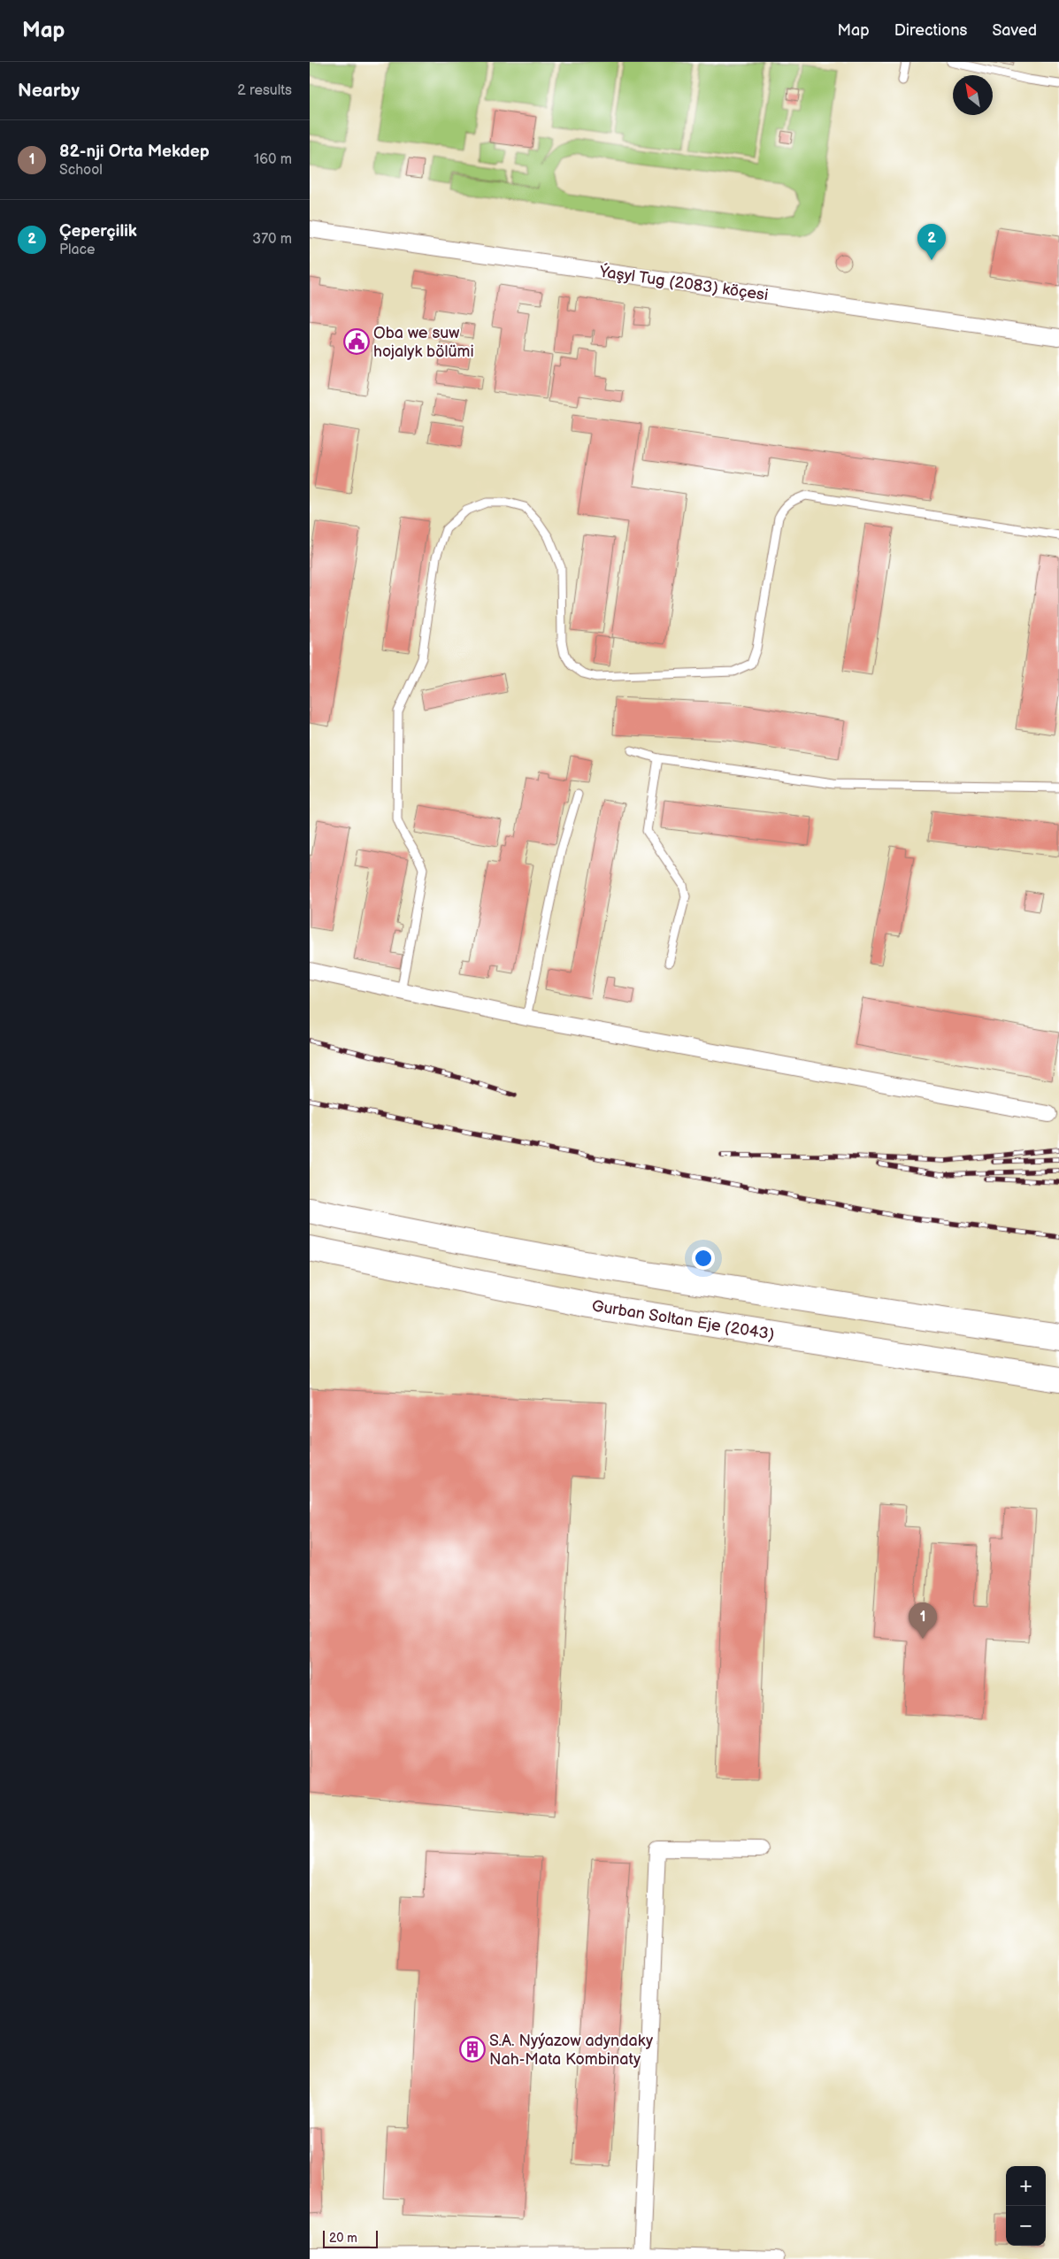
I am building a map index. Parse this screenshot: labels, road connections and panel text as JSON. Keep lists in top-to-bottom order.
{
  "streets": {
    "highway": ["Gurban Soltan Eje (2043)"],
    "street": ["Ýaşyl Tug (2083) köçesi"]
  },
  "places": {
    "public building": ["Oba we suw hojalyk bölümi"],
    "building": ["S.A. Nyýazow adyndaky Nah-Mata Kombinaty"]
  },
  "scale_bar": "20 m",
  "north": "top left",
  "page": {
    "header": "Map",
    "nav": ["Map", "Directions", "Saved"],
    "heading": ["Nearby", "2 results"],
    "list": [
      {
        "mark": "1",
        "name": "82-nji Orta Mekdep",
        "note": "School",
        "value": "160 m"
      },
      {
        "mark": "2",
        "name": "Çeperçilik",
        "note": "Place",
        "value": "370 m"
      }
    ],
    "pins": ["2", "1"],
    "map_buttons": ["+", "−"],
    "scale": "20 m"
  }
}
